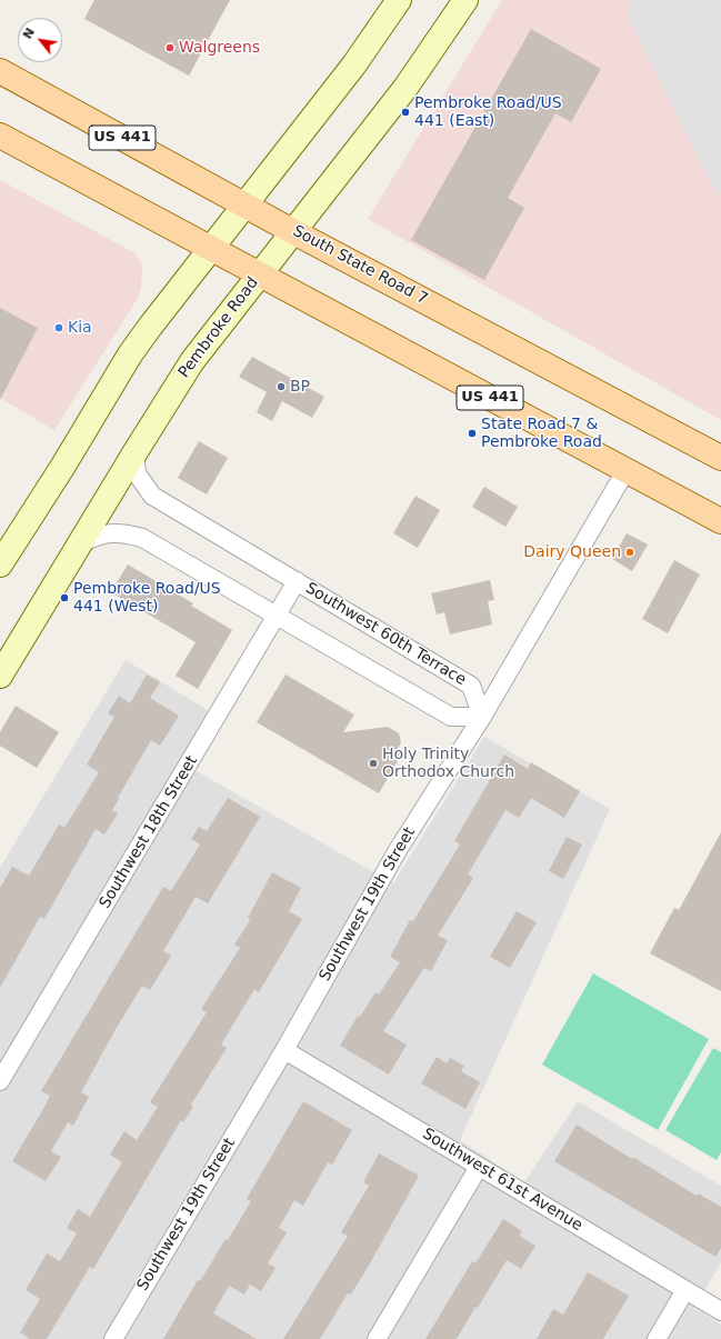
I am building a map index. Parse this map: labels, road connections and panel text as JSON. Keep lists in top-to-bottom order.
{
  "streets": {
    "main road": ["US 441", "South State Road 7", "Pembroke Road"],
    "street": [
      "Southwest 60th Terrace",
      "Southwest 18th Street",
      "Southwest 19th Street",
      "Southwest 61st Avenue"
    ]
  },
  "crossings": [
    ["US 441", "Pembroke Road"],
    ["US 441", "Southwest 19th Street"],
    ["South State Road 7", "Pembroke Road"],
    ["Pembroke Road", "Southwest 60th Terrace"],
    ["Southwest 60th Terrace", "Southwest 18th Street"],
    ["Southwest 60th Terrace", "Southwest 19th Street"],
    ["Southwest 19th Street", "Southwest 61st Avenue"]
  ],
  "places": [
    "Walgreens",
    "Pembroke Road/US 441 (East)",
    "Kia",
    "BP",
    "State Road 7 & Pembroke Road",
    "Dairy Queen",
    "Pembroke Road/US 441 (West)",
    "Holy Trinity Orthodox Church"
  ],
  "north": "top left"
}
